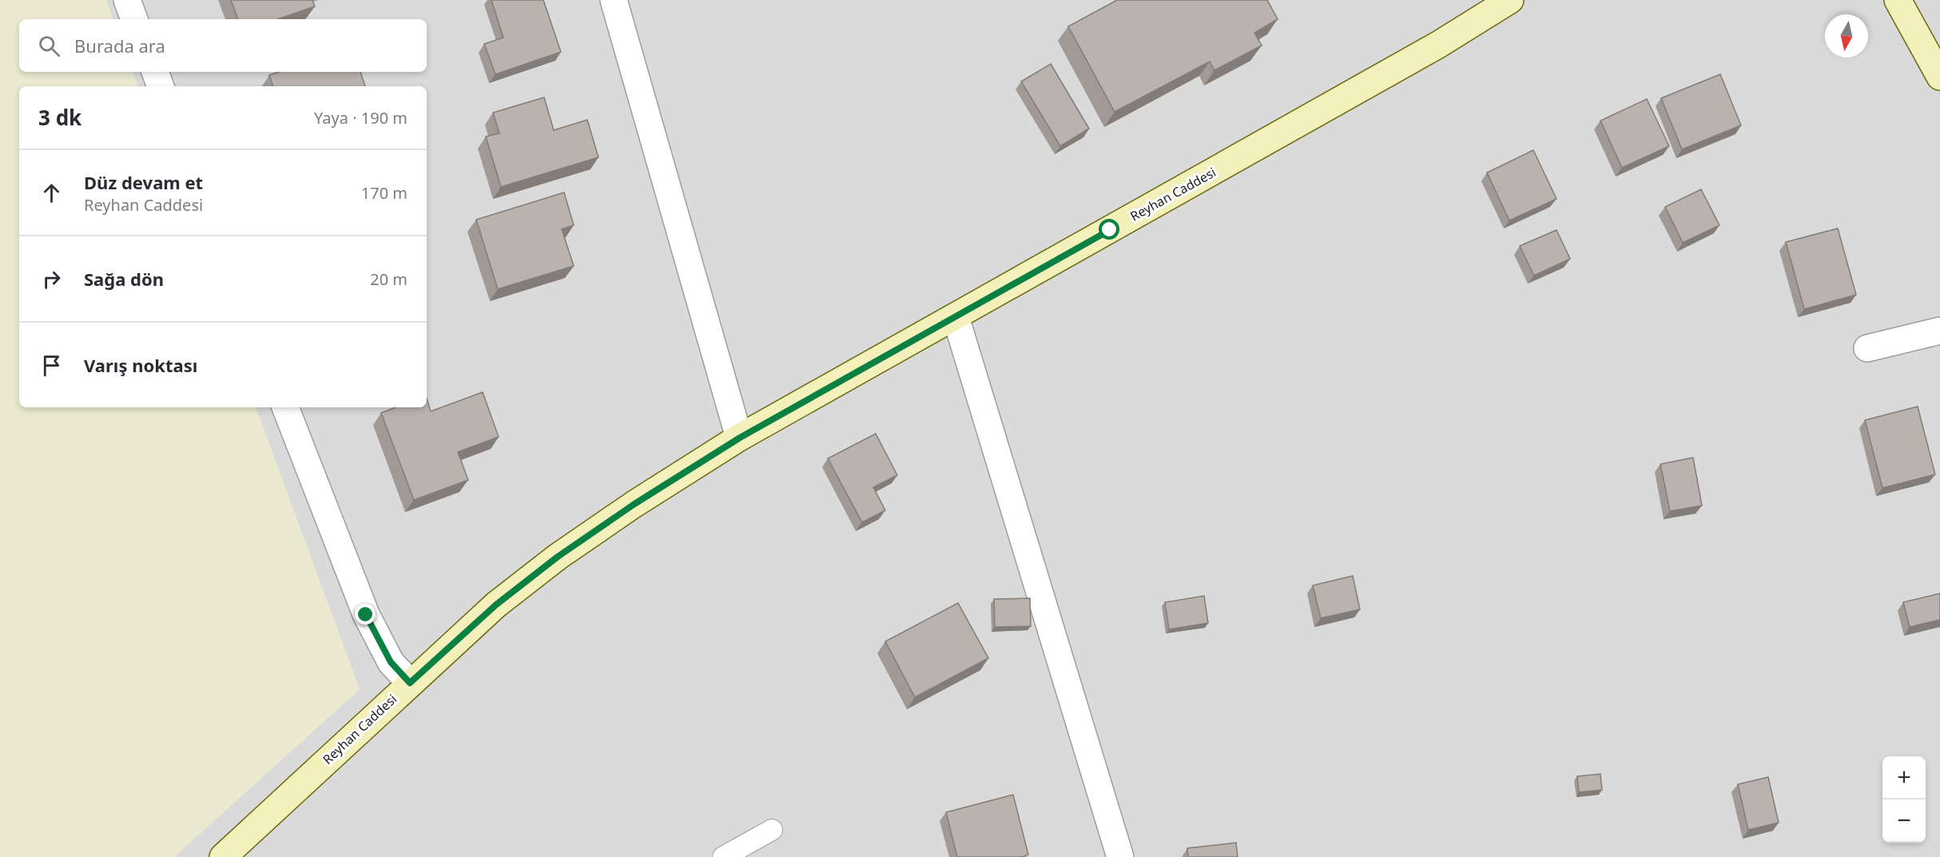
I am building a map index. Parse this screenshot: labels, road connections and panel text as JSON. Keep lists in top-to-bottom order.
{
  "streets": {
    "street": ["Reyhan Caddesi"]
  },
  "north": "bottom",
  "page": {
    "search": "Burada ara",
    "heading": ["3 dk", "Yaya · 190 m"],
    "list": [
      ["Düz devam et", "Reyhan Caddesi", "170 m"],
      ["Sağa dön", "20 m"],
      "Varış noktası"
    ],
    "map_buttons": ["+", "−"]
  }
}
